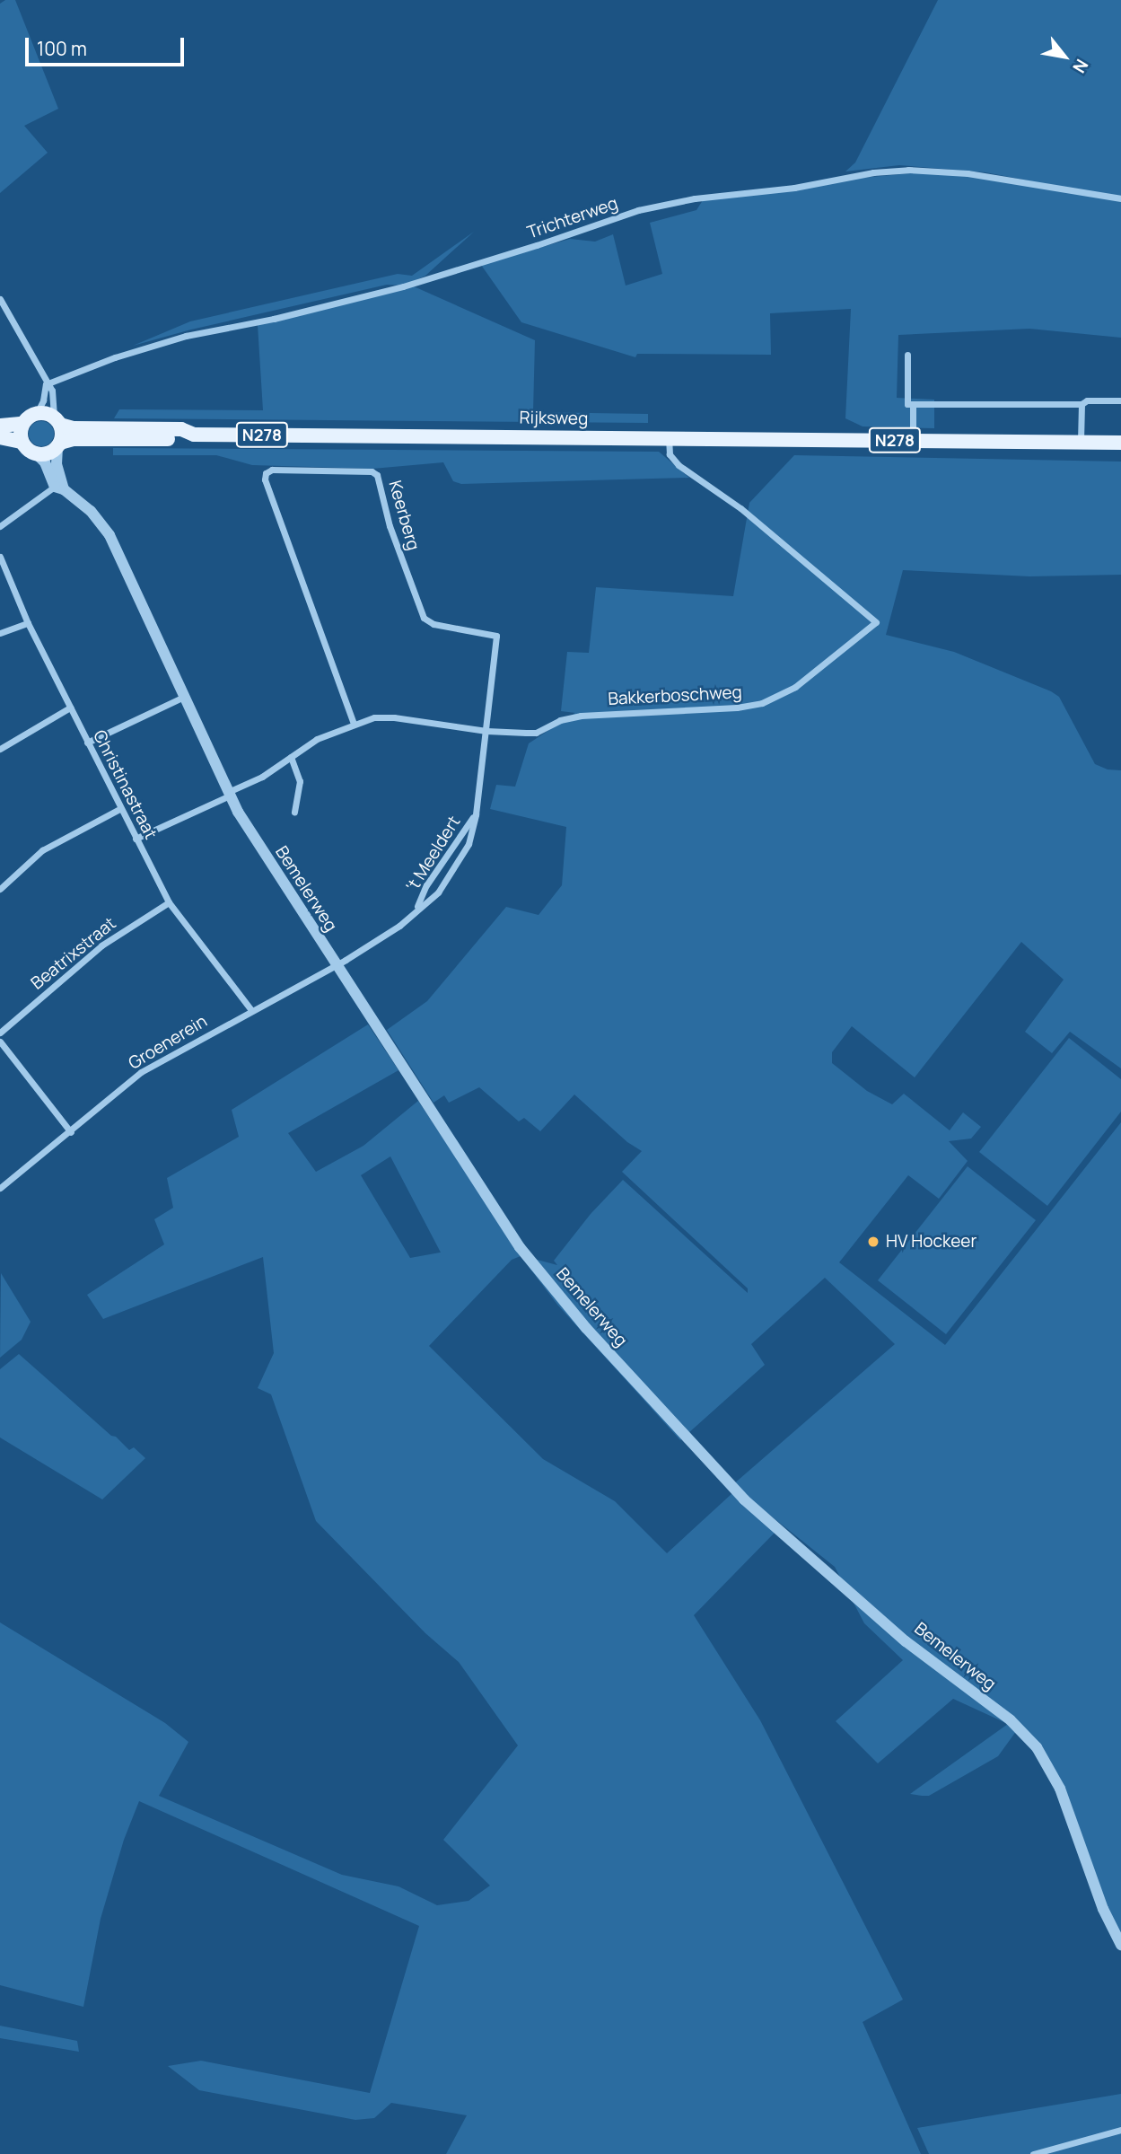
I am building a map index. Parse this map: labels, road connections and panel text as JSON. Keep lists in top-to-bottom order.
{
  "streets": {
    "main road": ["Rijksweg", "N278"],
    "street": [
      "Trichterweg",
      "Keerberg",
      "Bakkerboschweg",
      "Christinastraat",
      "'t Meeldert",
      "Bemelerweg",
      "Beatrixstraat",
      "Groenerein"
    ]
  },
  "crossings": [
    ["Rijksweg", "N278"],
    ["Rijksweg", "Bakkerboschweg"],
    ["Rijksweg", "Bemelerweg"],
    ["N278", "Bemelerweg"],
    ["Keerberg", "Bakkerboschweg"],
    ["Keerberg", "'t Meeldert"],
    ["Bakkerboschweg", "'t Meeldert"],
    ["Bakkerboschweg", "Bemelerweg"],
    ["Christinastraat", "Beatrixstraat"],
    ["Christinastraat", "Groenerein"],
    ["'t Meeldert", "Bemelerweg"],
    ["'t Meeldert", "Groenerein"],
    ["Bemelerweg", "Groenerein"]
  ],
  "places": ["HV Hockeer"],
  "scale_bar": "100 m",
  "north": "bottom right"
}
